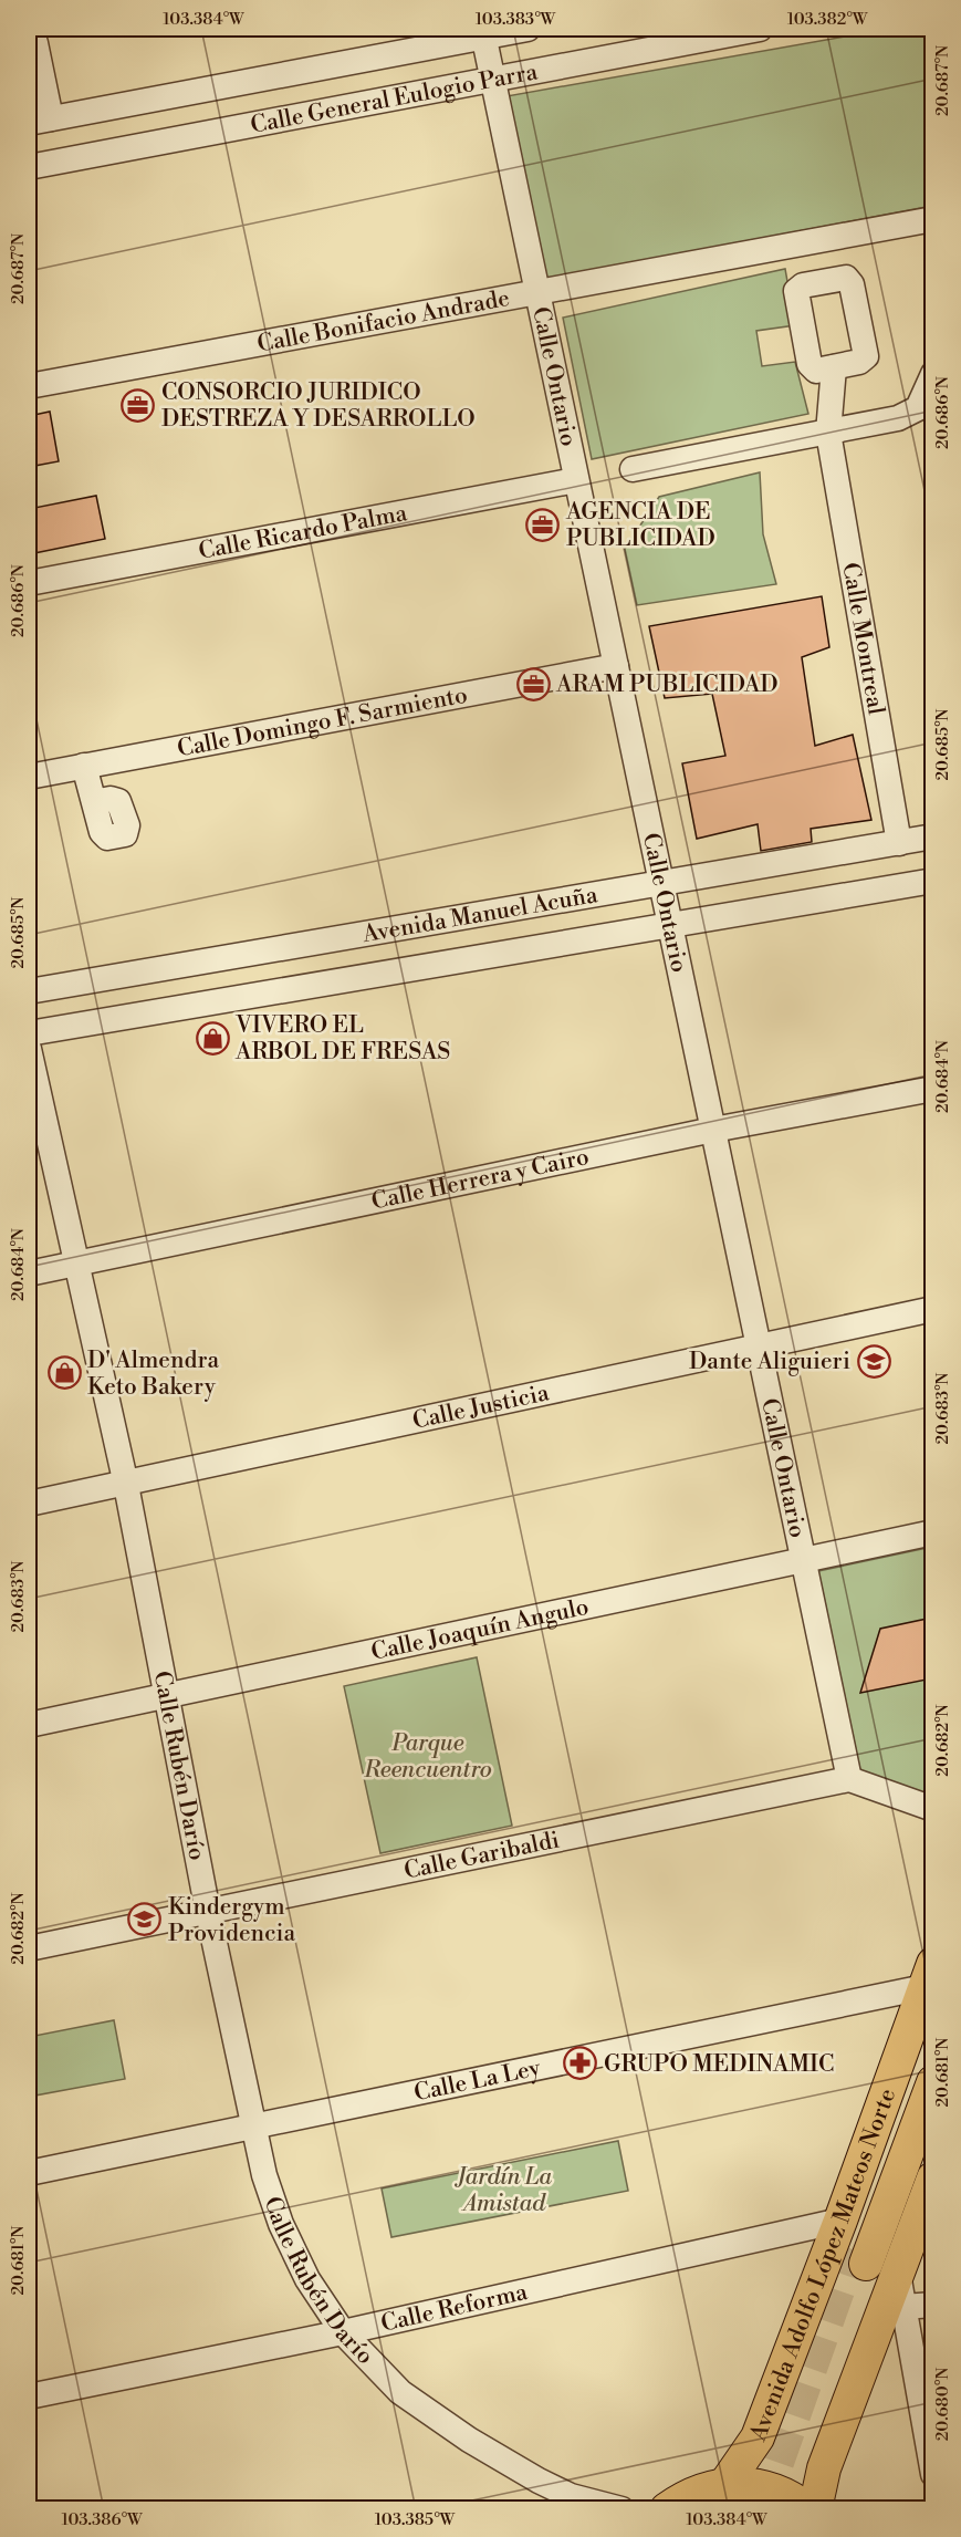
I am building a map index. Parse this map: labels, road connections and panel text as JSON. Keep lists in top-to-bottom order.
{
  "streets": {
    "main road": ["Avenida Adolfo López Mateos Norte"],
    "street": [
      "Calle General Eulogio Parra",
      "Calle Bonifacio Andrade",
      "Calle Ontario",
      "Calle Ricardo Palma",
      "Calle Montreal",
      "Calle Domingo F. Sarmiento",
      "Avenida Manuel Acuña",
      "Calle Herrera y Cairo",
      "Calle Justicia",
      "Calle Joaquín Angulo",
      "Calle Rubén Darío",
      "Calle Garibaldi",
      "Calle La Ley",
      "Calle Reforma"
    ]
  },
  "crossings": [
    ["Calle General Eulogio Parra", "Calle Ontario"],
    ["Calle Bonifacio Andrade", "Calle Ontario"],
    ["Calle Ontario", "Calle Ricardo Palma"],
    ["Calle Ontario", "Calle Domingo F. Sarmiento"],
    ["Calle Ontario", "Avenida Manuel Acuña"],
    ["Calle Ontario", "Calle Herrera y Cairo"],
    ["Calle Ontario", "Calle Justicia"],
    ["Calle Ontario", "Calle Joaquín Angulo"],
    ["Calle Ontario", "Calle Garibaldi"],
    ["Calle Montreal", "Avenida Manuel Acuña"],
    ["Calle Herrera y Cairo", "Calle Rubén Darío"],
    ["Calle Justicia", "Calle Rubén Darío"],
    ["Calle Joaquín Angulo", "Calle Rubén Darío"],
    ["Calle Rubén Darío", "Calle Garibaldi"],
    ["Calle Rubén Darío", "Calle La Ley"],
    ["Calle Rubén Darío", "Calle Reforma"],
    ["Calle La Ley", "Avenida Adolfo López Mateos Norte"],
    ["Avenida Adolfo López Mateos Norte", "Calle Reforma"]
  ],
  "parks": ["Parque Reencuentro", "Jardín La Amistad"],
  "places": {
    "office": ["CONSORCIO JURIDICO DESTREZA Y DESARROLLO", "AGENCIA DE PUBLICIDAD", "ARAM PUBLICIDAD"],
    "shop": ["VIVERO EL ARBOL DE FRESAS", "D' Almendra Keto Bakery"],
    "school or university": ["Dante Aliguieri", "Kindergym Providencia"],
    "pharmacy": ["GRUPO MEDINAMIC"]
  },
  "coordinates": [
    "103.384°W",
    "103.383°W",
    "103.382°W",
    "20.687°N",
    "20.686°N",
    "20.685°N",
    "20.684°N",
    "20.683°N",
    "20.682°N",
    "20.681°N",
    "20.680°N",
    "103.386°W",
    "103.385°W"
  ]
}
